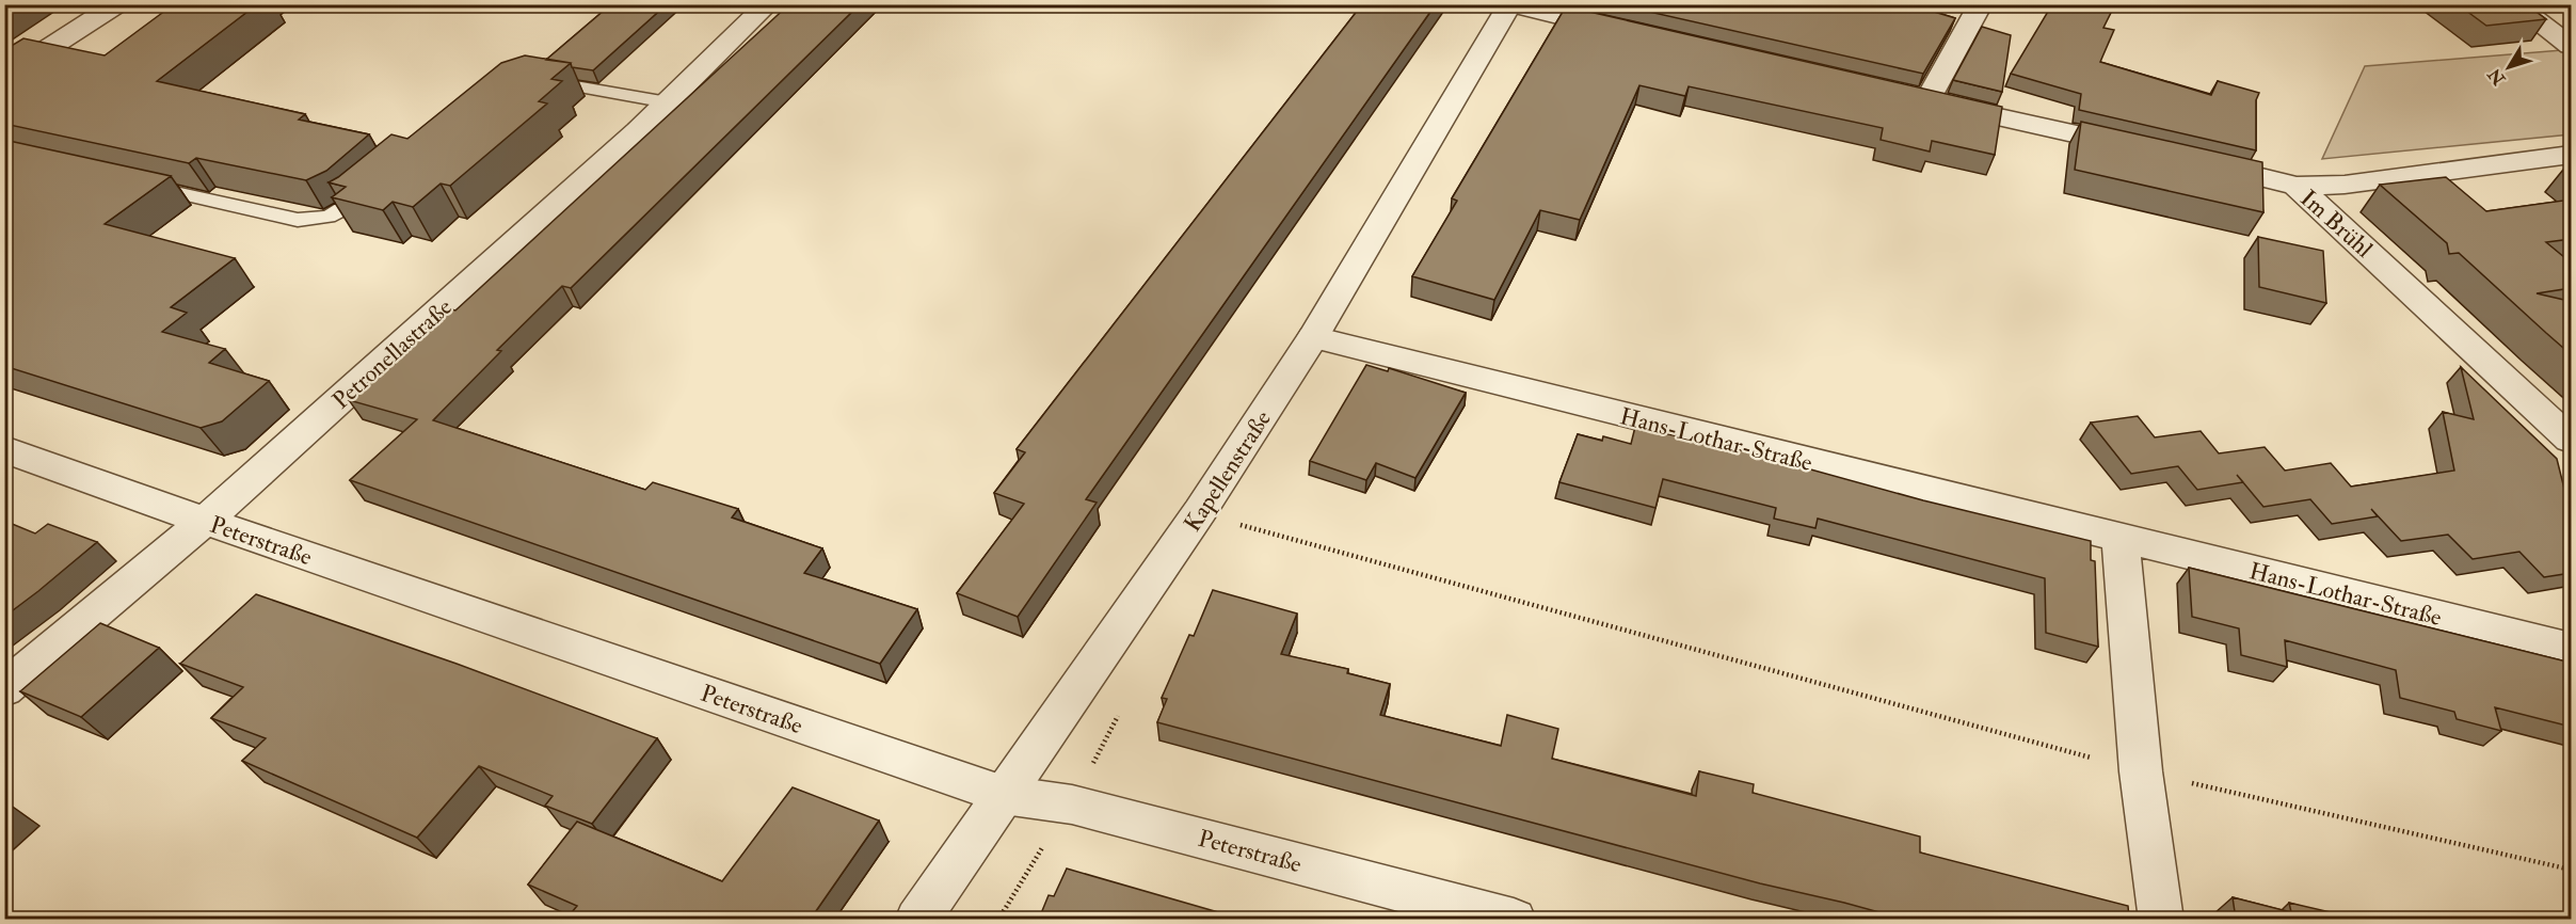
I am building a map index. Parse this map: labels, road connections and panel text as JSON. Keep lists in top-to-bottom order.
{
  "streets": {
    "street": [
      "Im Brühl",
      "Petronellastraße",
      "Hans-Lothar-Straße",
      "Kapellenstraße",
      "Peterstraße"
    ]
  },
  "crossings": [
    ["Petronellastraße", "Peterstraße"],
    ["Hans-Lothar-Straße", "Kapellenstraße"],
    ["Kapellenstraße", "Peterstraße"]
  ],
  "north": "bottom left"
}
